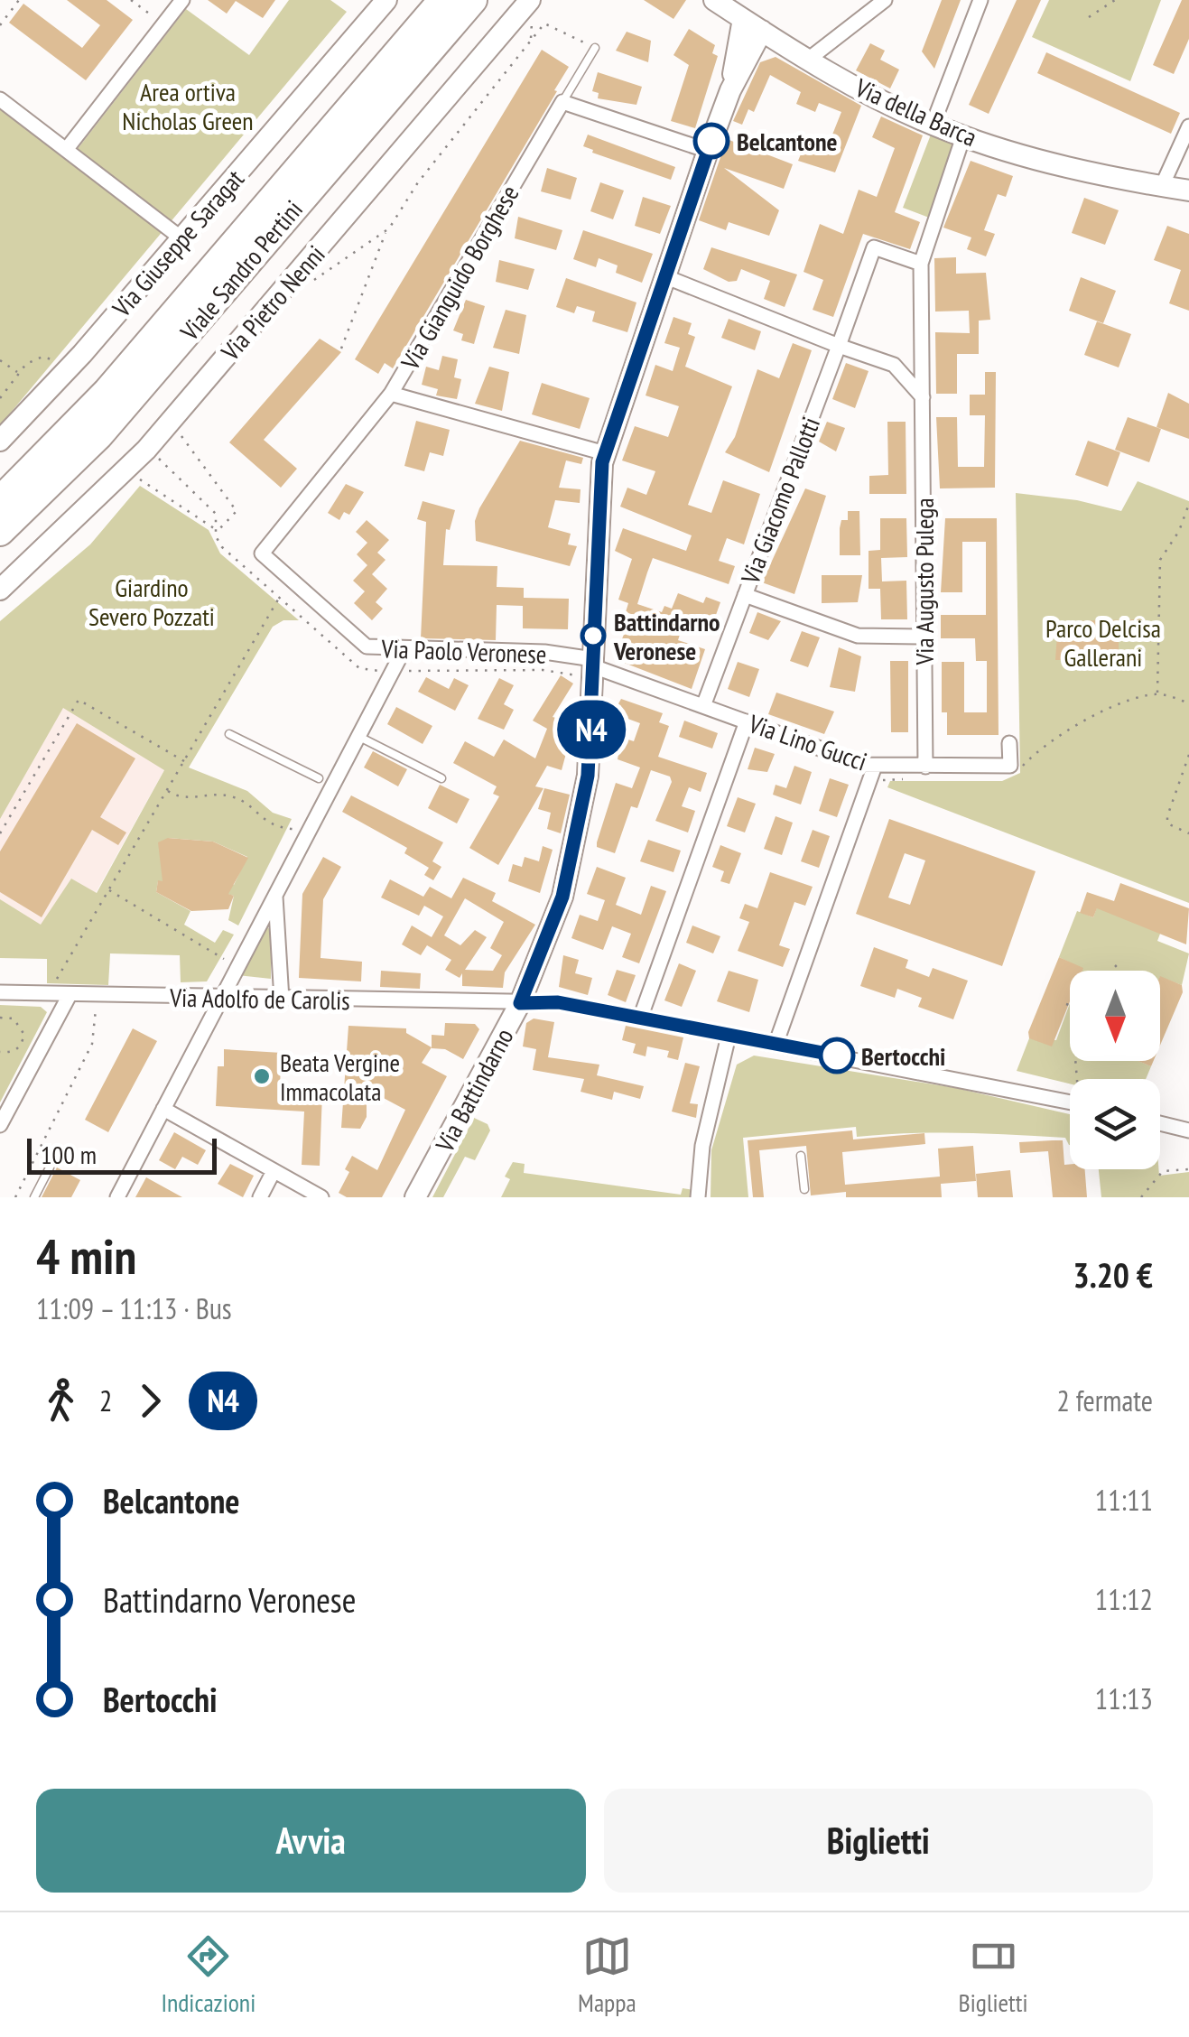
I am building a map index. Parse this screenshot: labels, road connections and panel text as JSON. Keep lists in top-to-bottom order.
{
  "streets": {
    "highway": ["Viale Sandro Pertini"],
    "street": [
      "Via della Barca",
      "Via Giuseppe Saragat",
      "Via Gianguido Borghese",
      "Via Pietro Nenni",
      "Via Giacomo Pallotti",
      "Via Augusto Pulega",
      "Via Paolo Veronese",
      "Via Lino Gucci",
      "Via Adolfo de Carolis",
      "Via Battindarno"
    ]
  },
  "crossings": [
    ["Via della Barca", "Via Augusto Pulega"],
    ["Via della Barca", "Via Battindarno"],
    ["Via Gianguido Borghese", "Via Paolo Veronese"],
    ["Via Gianguido Borghese", "Via Battindarno"],
    ["Via Giacomo Pallotti", "Via Augusto Pulega"],
    ["Via Giacomo Pallotti", "Via Lino Gucci"],
    ["Via Augusto Pulega", "Via Lino Gucci"],
    ["Via Paolo Veronese", "Via Lino Gucci"],
    ["Via Paolo Veronese", "Via Battindarno"],
    ["Via Lino Gucci", "Via Battindarno"],
    ["Via Adolfo de Carolis", "Via Battindarno"]
  ],
  "parks": ["Area ortiva Nicholas Green", "Giardino Severo Pozzati", "Parco Delcisa Gallerani"],
  "places": [
    "Belcantone",
    "Battindarno Veronese",
    "Bertocchi",
    "Beata Vergine Immacolata"
  ],
  "lines": ["bus line N4"],
  "scale_bar": "100 m",
  "north": "bottom",
  "page": {
    "on_map": "N4",
    "scale": "100 m",
    "heading": ["4 min", "11:09 – 11:13 · Bus", "3.20 €"],
    "legs": ["2", "N4", "2 fermate"],
    "list": [
      {
        "name": "Belcantone",
        "value": "11:11"
      },
      {
        "name": "Battindarno Veronese",
        "value": "11:12"
      },
      {
        "name": "Bertocchi",
        "value": "11:13"
      }
    ],
    "buttons": ["Avvia", "Biglietti"],
    "tabs": ["Indicazioni", "Mappa", "Biglietti"]
  }
}
